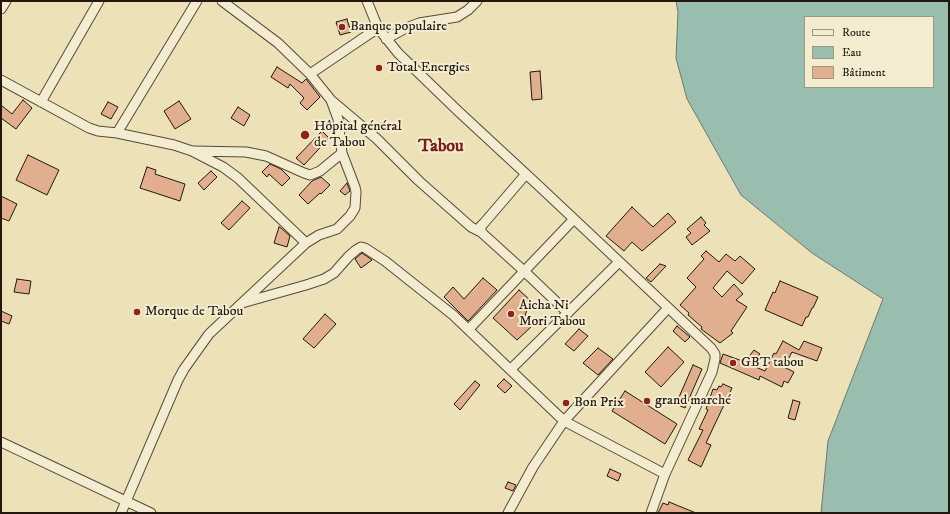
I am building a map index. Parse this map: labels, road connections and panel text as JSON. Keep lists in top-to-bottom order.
{
  "districts": ["Tabou"],
  "places": [
    "Banque populaire",
    "Total Energies",
    "Hôpital général de Tabou",
    "Morque de Tabou",
    "Aicha Ni Mori Tabou",
    "GBT tabou",
    "grand marché",
    "Bon Prix"
  ],
  "legend": ["Route", "Eau", "Bâtiment"]
}
